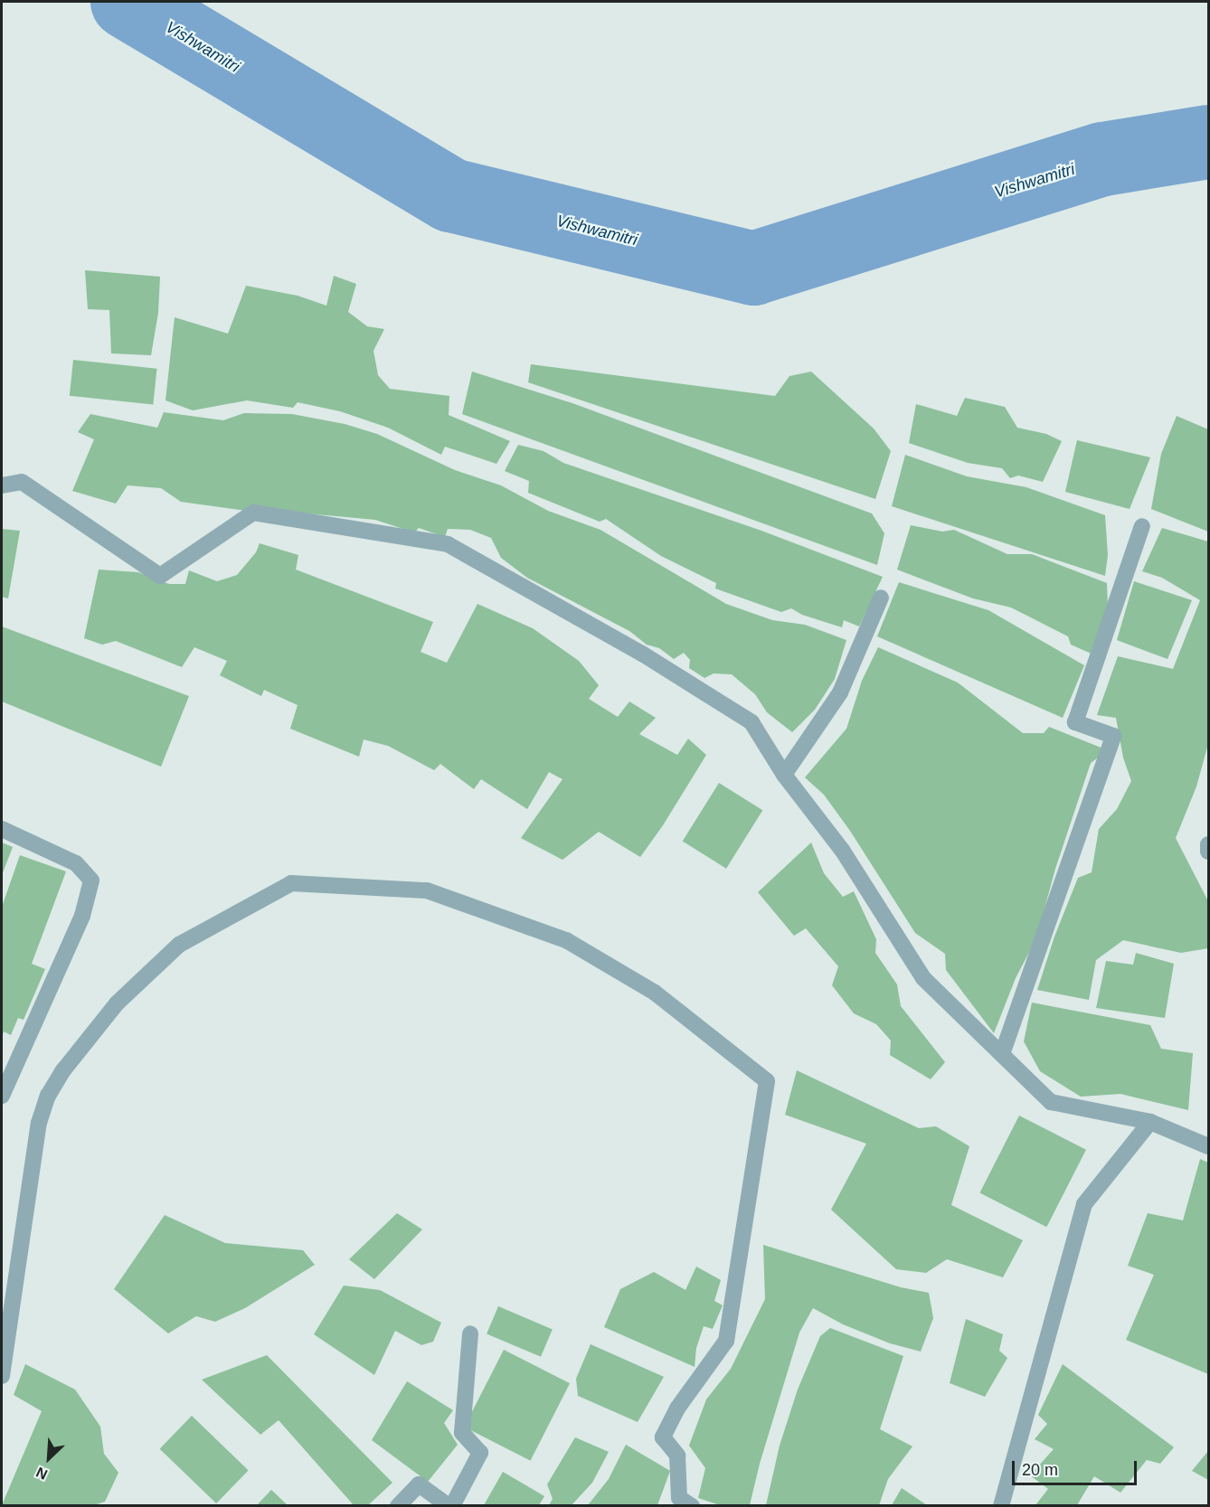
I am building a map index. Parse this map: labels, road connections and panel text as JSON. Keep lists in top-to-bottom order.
{
  "water": ["Vishwamitri"],
  "scale_bar": "20 m",
  "north": "bottom left"
}
